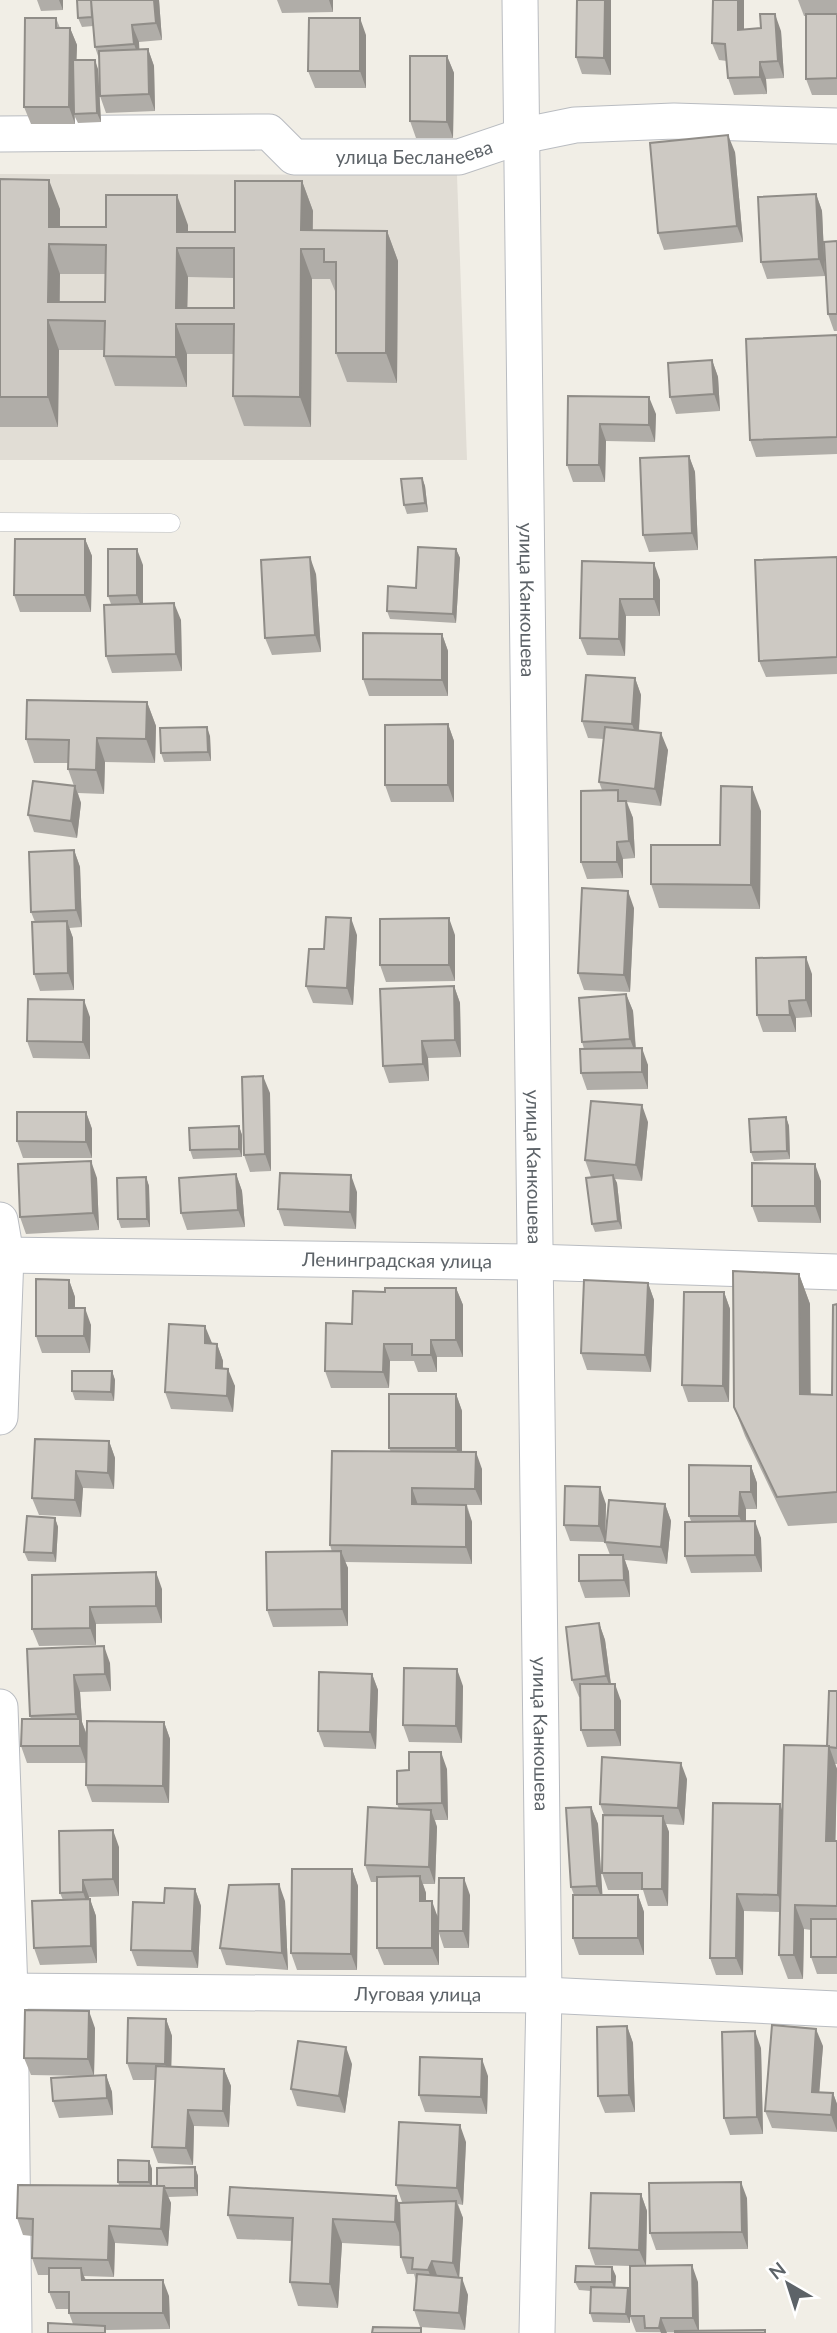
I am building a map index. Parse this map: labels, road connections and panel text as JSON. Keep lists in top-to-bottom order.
{
  "streets": {
    "street": [
      "улица Бесланеева",
      "улица Канкошева",
      "Ленинградская улица",
      "Луговая улица"
    ]
  },
  "crossings": [
    ["улица Бесланеева", "улица Канкошева"],
    ["улица Канкошева", "Ленинградская улица"],
    ["улица Канкошева", "Луговая улица"]
  ],
  "north": "top left"
}
